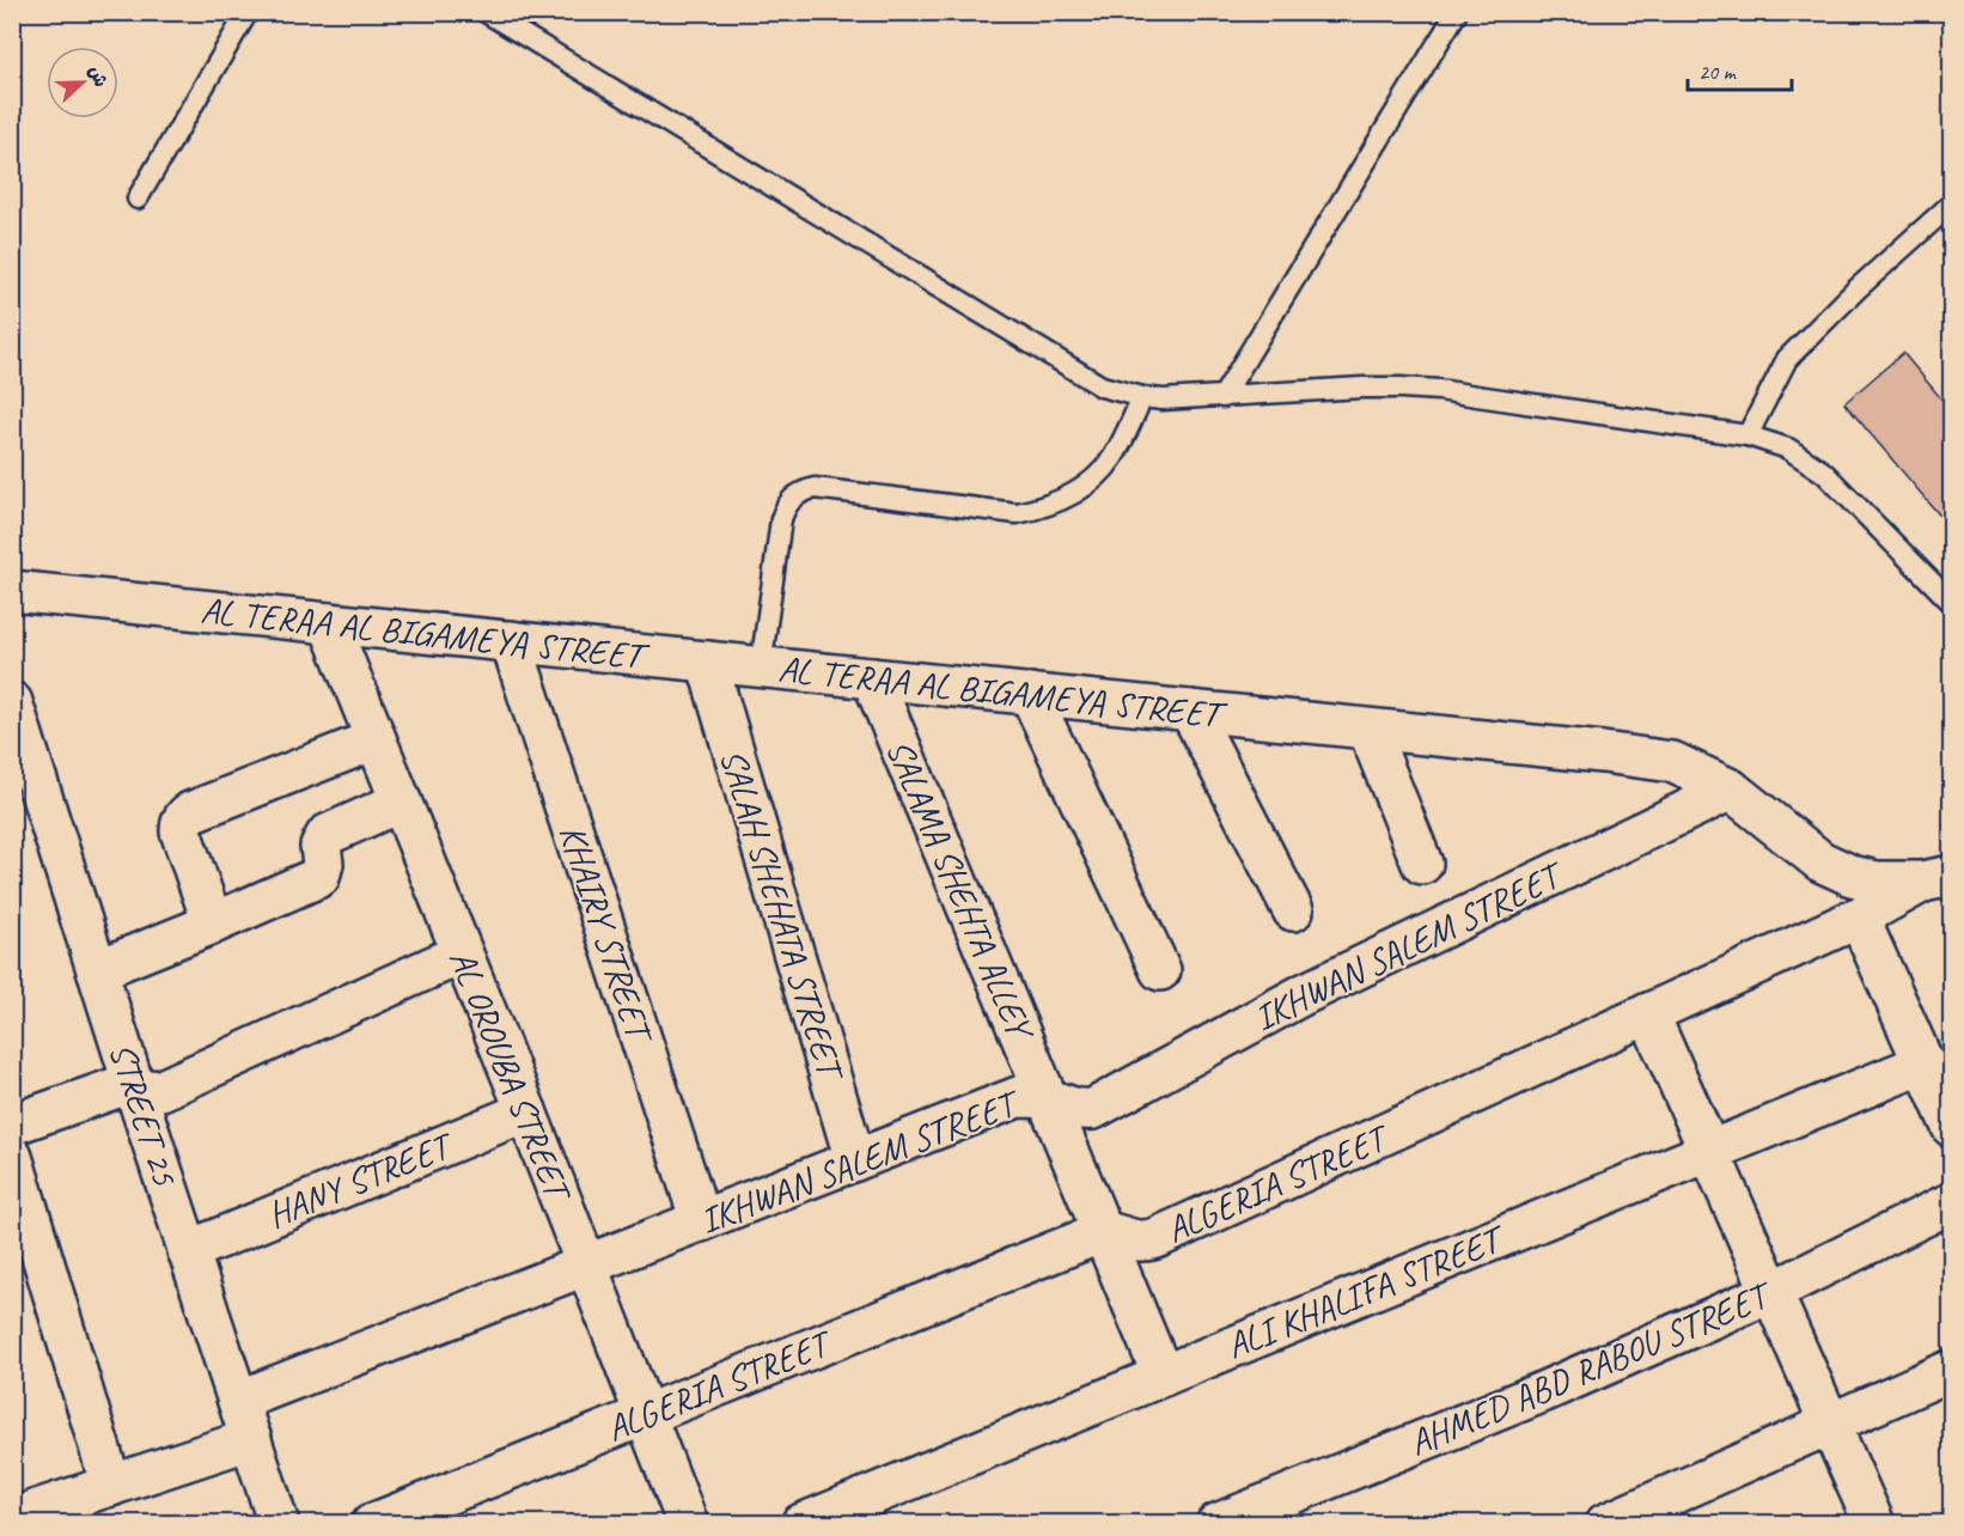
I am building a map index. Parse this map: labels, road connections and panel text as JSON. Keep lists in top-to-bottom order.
{
  "streets": {
    "street": [
      "AL TERAA AL BIGAMEYA STREET",
      "SALAMA SHEHTA ALLEY",
      "SALAH SHEHATA STREET",
      "KHAIRY STREET",
      "IKHWAN SALEM STREET",
      "AL OROUBA STREET",
      "STREET 25",
      "HANY STREET",
      "ALGERIA STREET",
      "ALI KHALIFA STREET",
      "AHMED ABD RABOU STREET"
    ]
  },
  "crossings": [
    ["AL TERAA AL BIGAMEYA STREET", "SALAMA SHEHTA ALLEY"],
    ["AL TERAA AL BIGAMEYA STREET", "SALAH SHEHATA STREET"],
    ["AL TERAA AL BIGAMEYA STREET", "KHAIRY STREET"],
    ["AL TERAA AL BIGAMEYA STREET", "IKHWAN SALEM STREET"],
    ["AL TERAA AL BIGAMEYA STREET", "AL OROUBA STREET"],
    ["AL TERAA AL BIGAMEYA STREET", "ALGERIA STREET"],
    ["SALAMA SHEHTA ALLEY", "IKHWAN SALEM STREET"],
    ["SALAMA SHEHTA ALLEY", "ALGERIA STREET"],
    ["SALAMA SHEHTA ALLEY", "ALI KHALIFA STREET"],
    ["SALAH SHEHATA STREET", "IKHWAN SALEM STREET"],
    ["KHAIRY STREET", "IKHWAN SALEM STREET"],
    ["IKHWAN SALEM STREET", "AL OROUBA STREET"],
    ["IKHWAN SALEM STREET", "STREET 25"],
    ["AL OROUBA STREET", "HANY STREET"],
    ["AL OROUBA STREET", "ALGERIA STREET"],
    ["STREET 25", "HANY STREET"]
  ],
  "scale_bar": "20 m",
  "north": "right"
}
